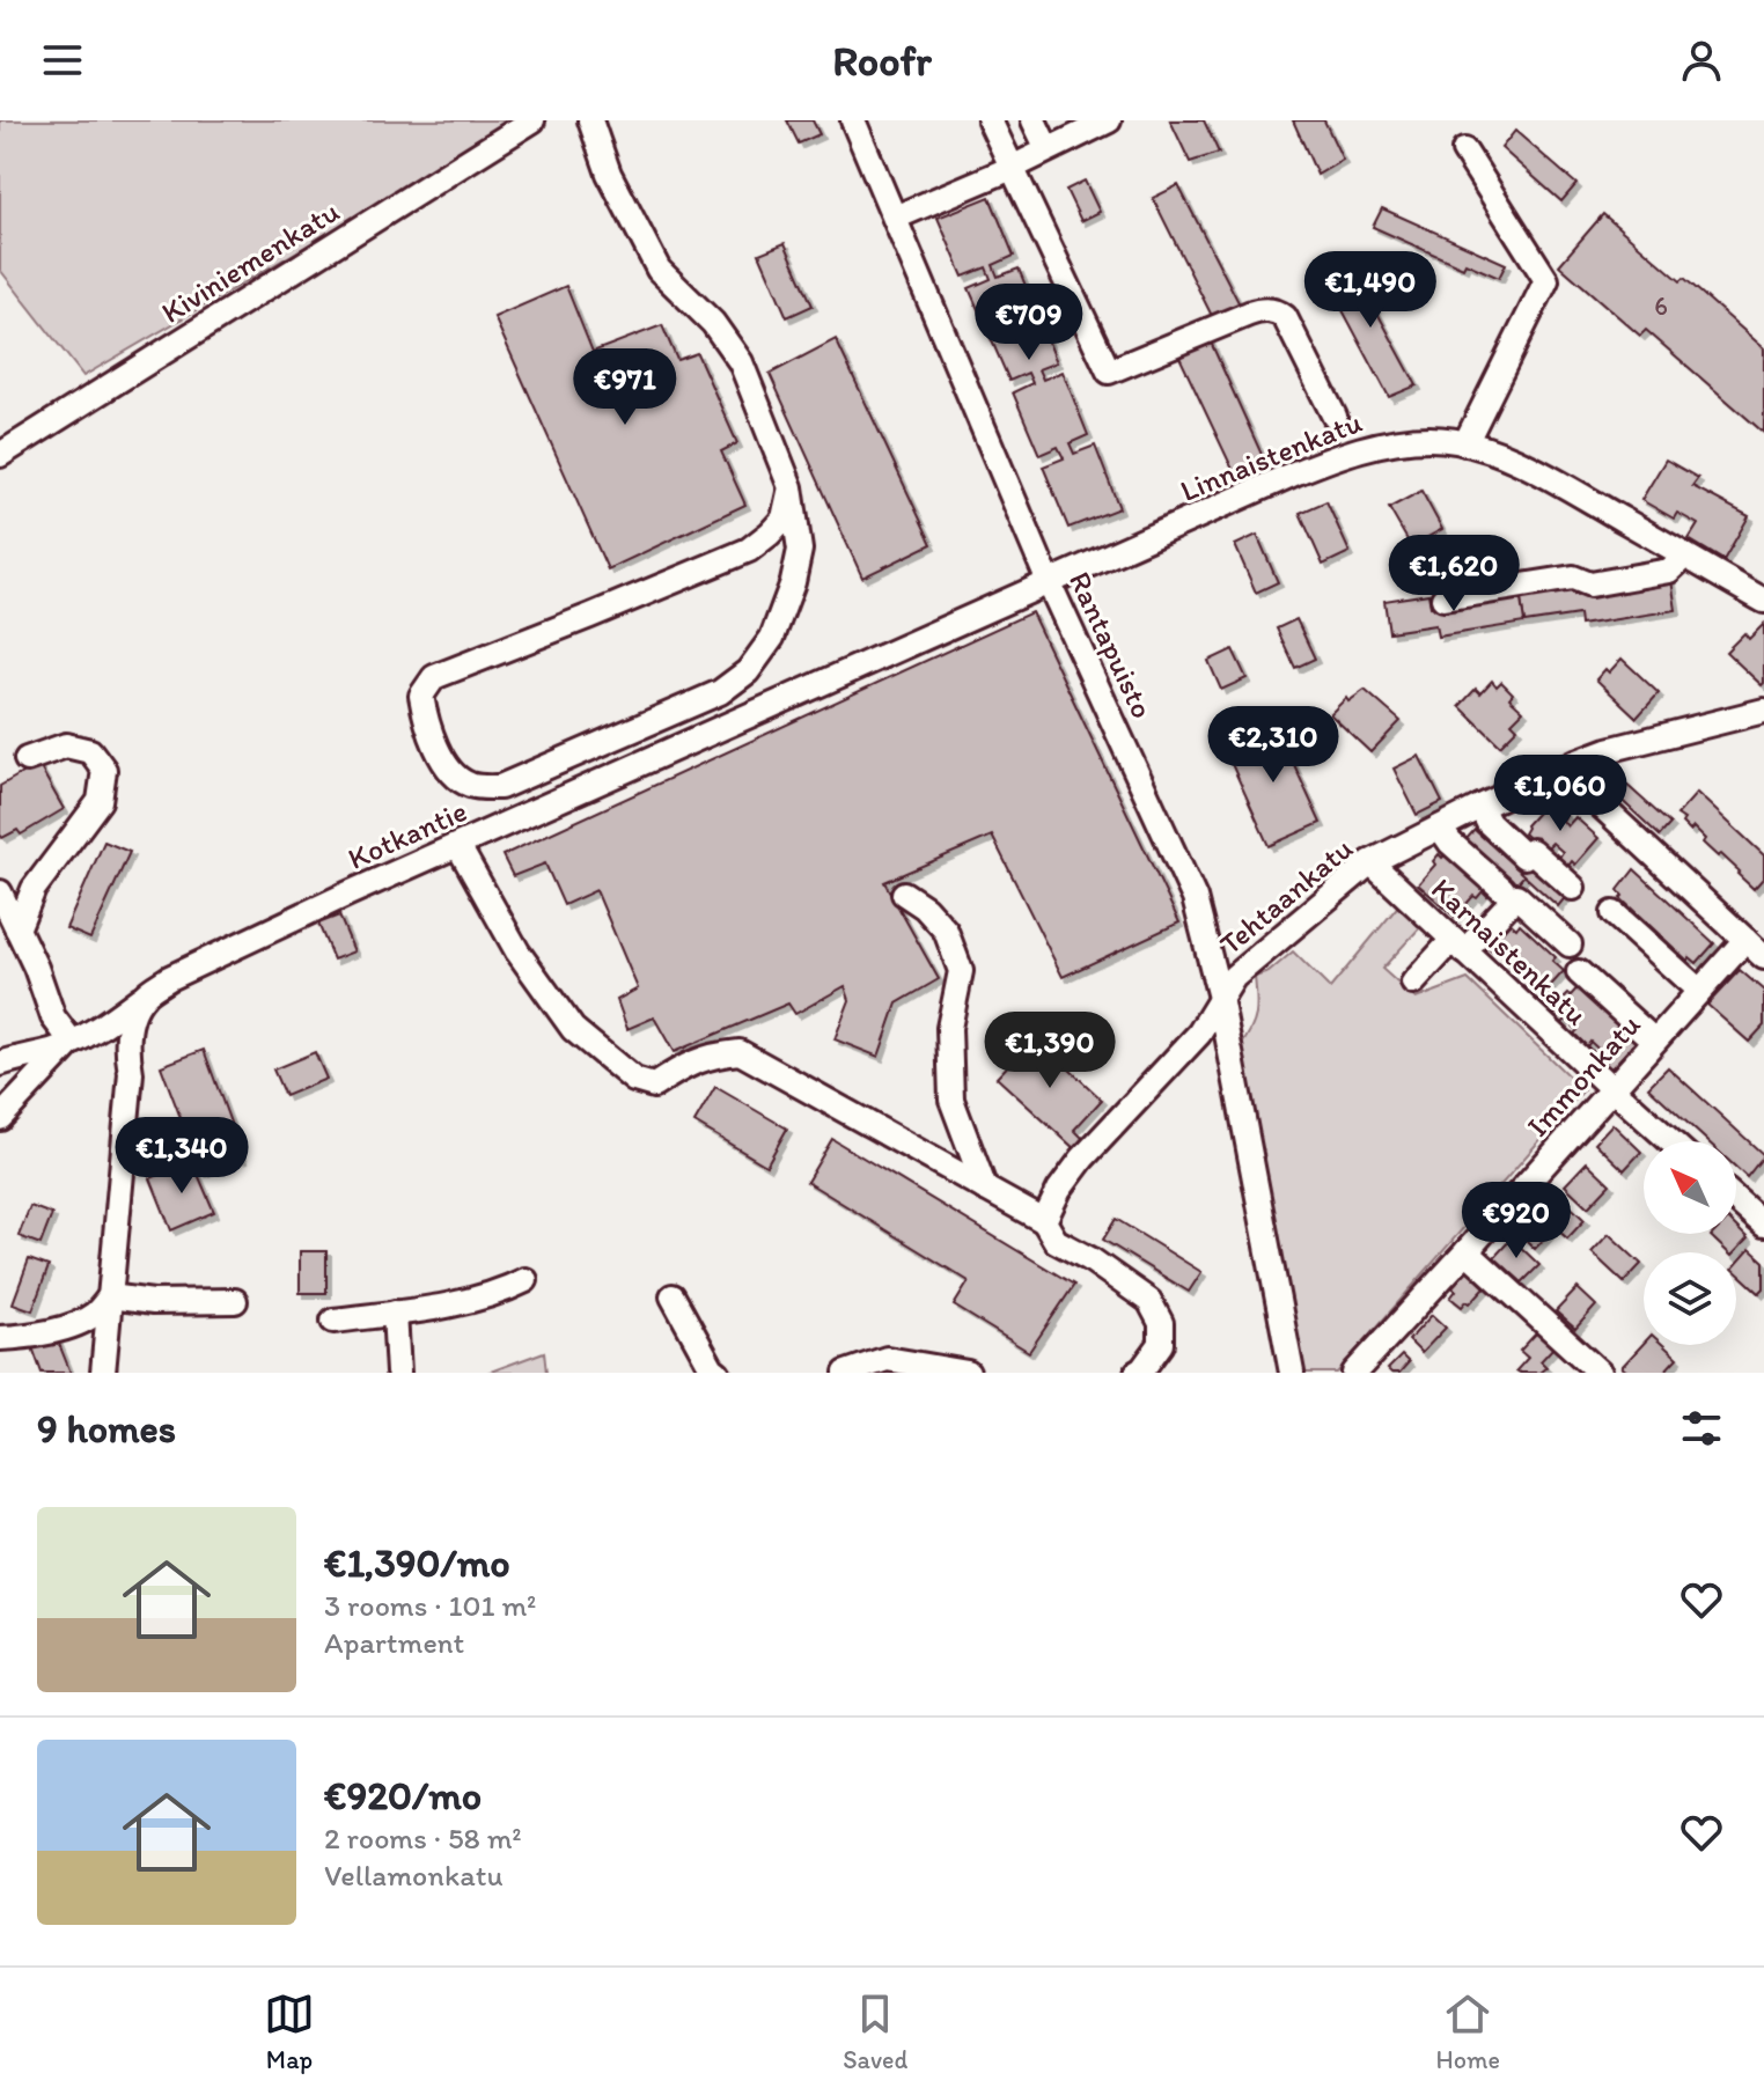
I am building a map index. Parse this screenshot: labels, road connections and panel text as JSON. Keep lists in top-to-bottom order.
{
  "streets": {
    "street": [
      "Kiviniemenkatu",
      "Linnaistenkatu",
      "Rantapuisto",
      "Kotkantie",
      "Tehtaankatu",
      "Karnaistenkatu",
      "Immonkatu"
    ]
  },
  "crossings": [
    ["Linnaistenkatu", "Rantapuisto"],
    ["Linnaistenkatu", "Kotkantie"],
    ["Rantapuisto", "Kotkantie"],
    ["Rantapuisto", "Tehtaankatu"],
    ["Tehtaankatu", "Karnaistenkatu"],
    ["Karnaistenkatu", "Immonkatu"]
  ],
  "house_numbers": ["6"],
  "north": "top left",
  "page": {
    "header": "Roofr",
    "price": [
      "€1,490",
      "€709",
      "€971",
      "€1,620",
      "€2,310",
      "€1,060",
      "€1,390",
      "€1,340",
      "€920"
    ],
    "heading": "9 homes",
    "list": [
      {
        "name": "€1,390/mo",
        "note": "3 rooms · 101 m² · Apartment"
      },
      {
        "name": "€920/mo",
        "note": "2 rooms · 58 m² · Vellamonkatu"
      }
    ],
    "tabs": ["Map", "Saved", "Home"]
  }
}
